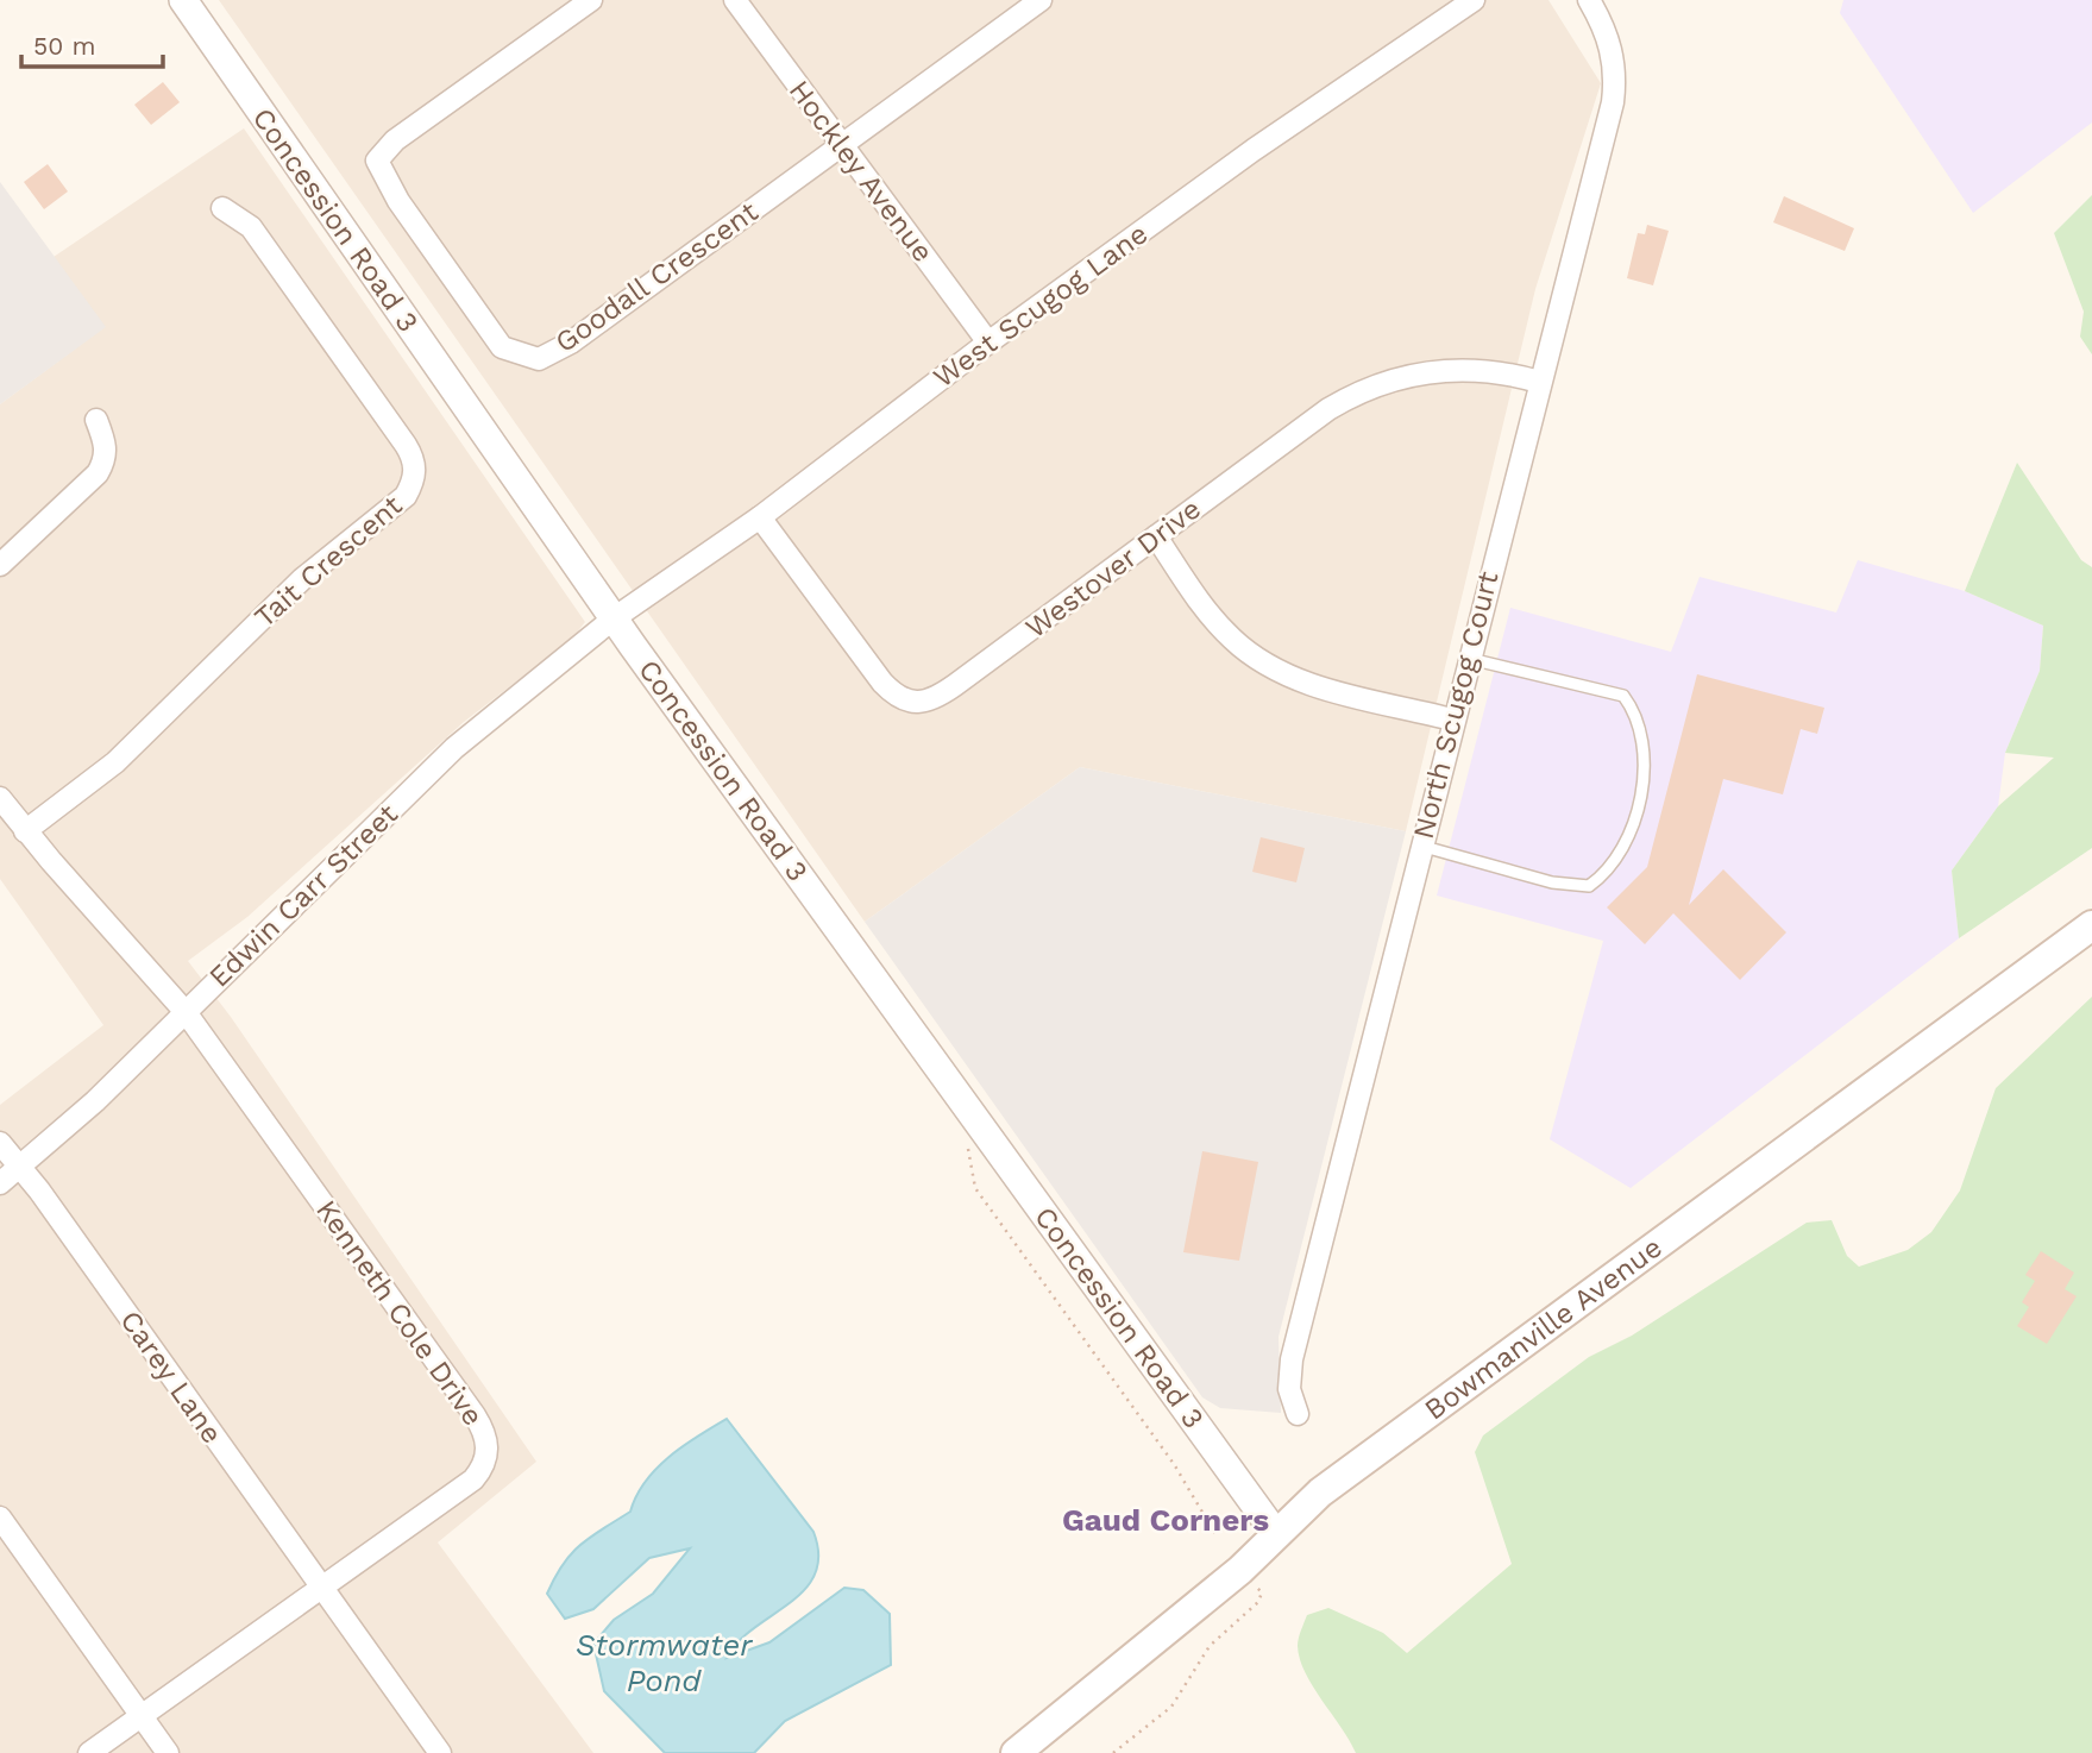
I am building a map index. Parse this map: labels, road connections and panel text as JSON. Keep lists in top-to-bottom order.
{
  "streets": {
    "main road": ["Bowmanville Avenue"],
    "street": [
      "Hockley Avenue",
      "Concession Road 3",
      "Goodall Crescent",
      "West Scugog Lane",
      "Tait Crescent",
      "Westover Drive",
      "North Scugog Court",
      "Edwin Carr Street",
      "Kenneth Cole Drive",
      "Carey Lane"
    ]
  },
  "crossings": [
    ["Hockley Avenue", "Goodall Crescent"],
    ["Hockley Avenue", "West Scugog Lane"],
    ["Concession Road 3", "West Scugog Lane"],
    ["Concession Road 3", "Edwin Carr Street"],
    ["Concession Road 3", "Bowmanville Avenue"],
    ["West Scugog Lane", "Westover Drive"],
    ["West Scugog Lane", "Edwin Carr Street"],
    ["Westover Drive", "North Scugog Court"],
    ["Edwin Carr Street", "Kenneth Cole Drive"],
    ["Edwin Carr Street", "Carey Lane"],
    ["Kenneth Cole Drive", "Carey Lane"]
  ],
  "districts": ["Gaud Corners"],
  "water": ["Stormwater Pond"],
  "scale_bar": "50 m"
}
